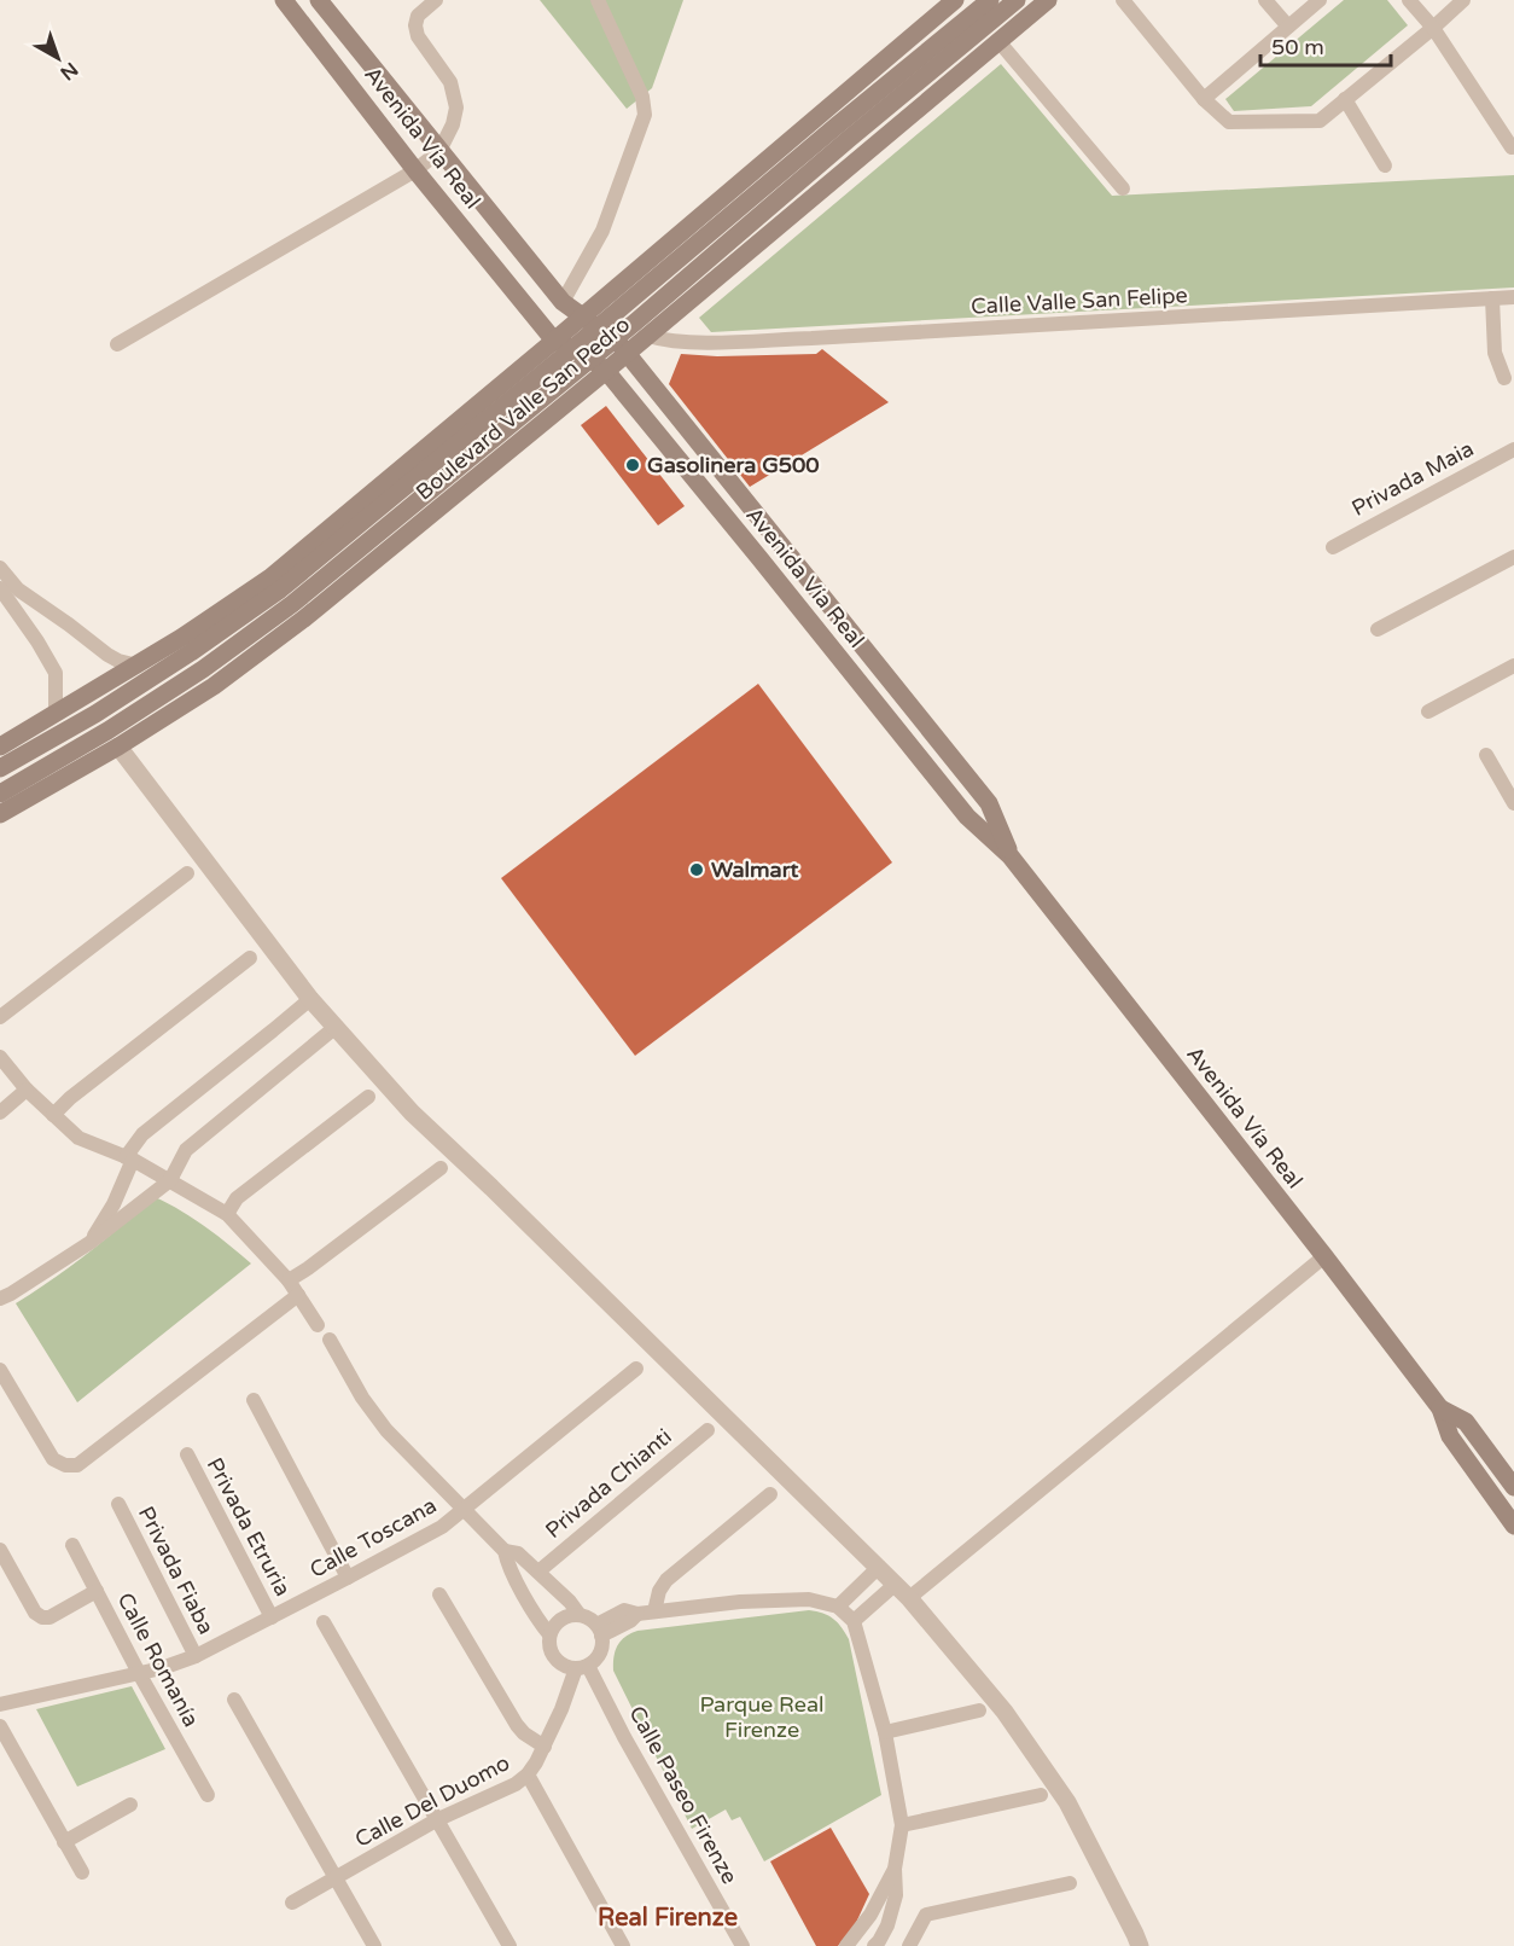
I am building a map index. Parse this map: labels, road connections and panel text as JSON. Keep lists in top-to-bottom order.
{
  "streets": {
    "main road": ["Avenida Vía Real", "Boulevard Valle San Pedro"],
    "street": [
      "Calle Valle San Felipe",
      "Privada Maia",
      "Privada Chianti",
      "Privada Etruria",
      "Calle Toscana",
      "Privada Fiaba",
      "Calle Romanía",
      "Calle Paseo Firenze",
      "Calle Del Duomo"
    ]
  },
  "crossings": [
    ["Avenida Vía Real", "Boulevard Valle San Pedro"],
    ["Calle Valle San Felipe", "Boulevard Valle San Pedro"],
    ["Privada Etruria", "Calle Toscana"],
    ["Calle Toscana", "Privada Fiaba"],
    ["Calle Toscana", "Calle Romanía"],
    ["Calle Paseo Firenze", "Calle Del Duomo"]
  ],
  "districts": ["Real Firenze"],
  "parks": ["Parque Real Firenze"],
  "places": ["Gasolinera G500", "Walmart"],
  "scale_bar": "50 m",
  "north": "bottom right"
}
